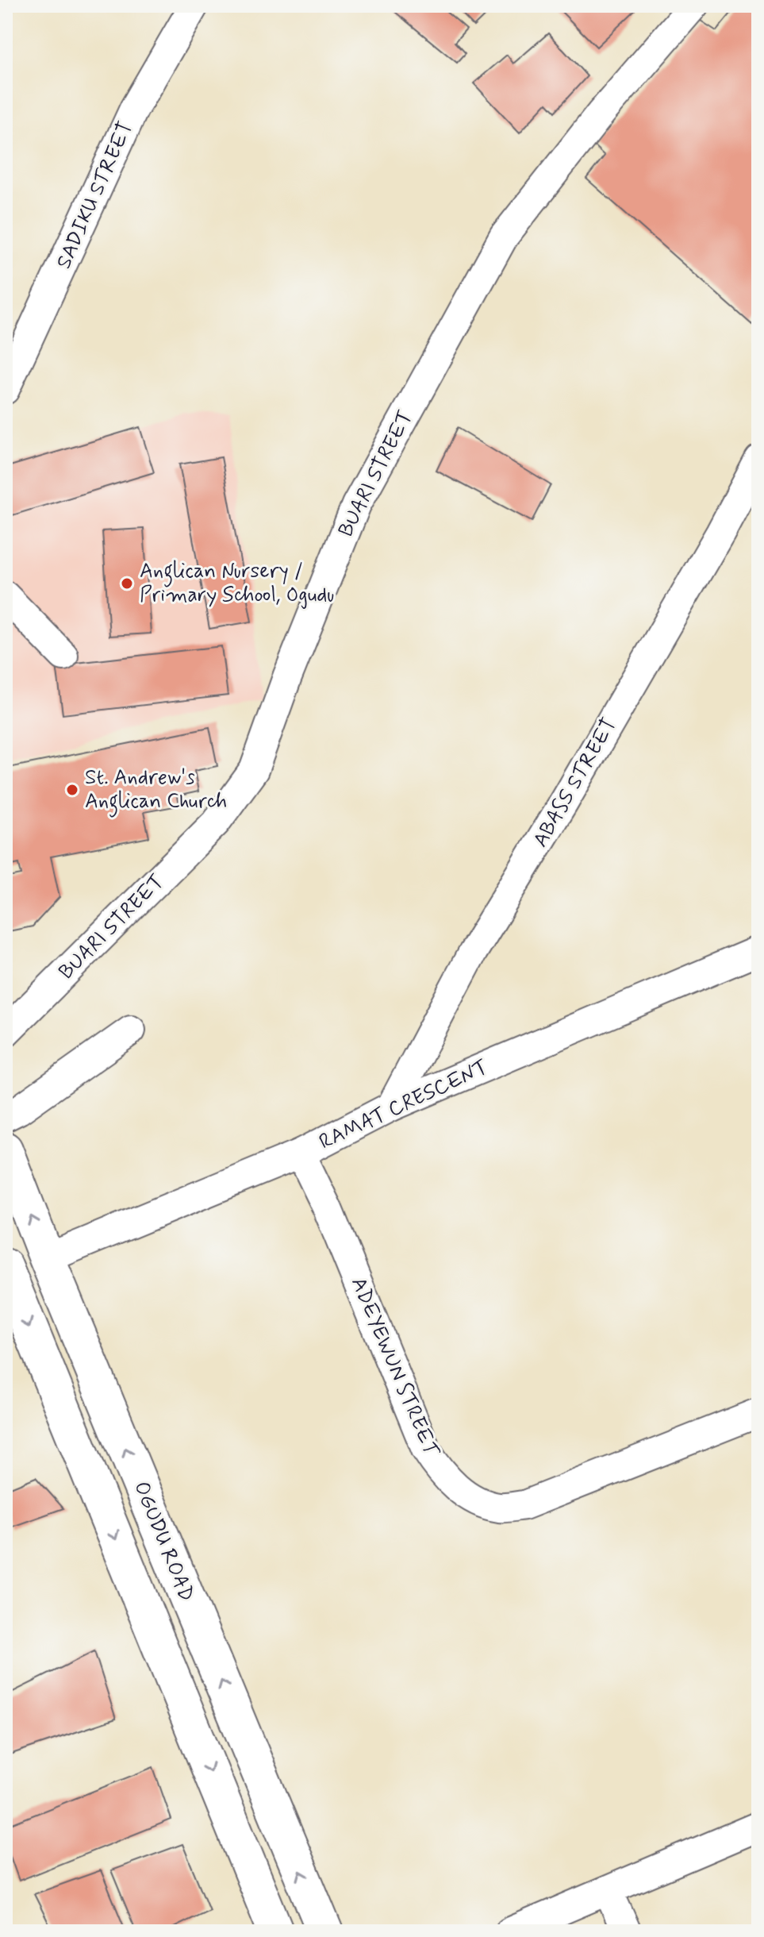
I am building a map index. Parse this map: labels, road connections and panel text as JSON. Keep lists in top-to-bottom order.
{
  "streets": {
    "main road": ["OGUDU ROAD"],
    "street": [
      "SADIKU STREET",
      "BUARI STREET",
      "ABASS STREET",
      "RAMAT CRESCENT",
      "ADEYEWUN STREET"
    ]
  },
  "crossings": [
    ["ABASS STREET", "RAMAT CRESCENT"],
    ["RAMAT CRESCENT", "ADEYEWUN STREET"],
    ["RAMAT CRESCENT", "OGUDU ROAD"]
  ],
  "places": ["Anglican Nursery / Primary School, Ogudu", "St. Andrew's Anglican Church"]
}
